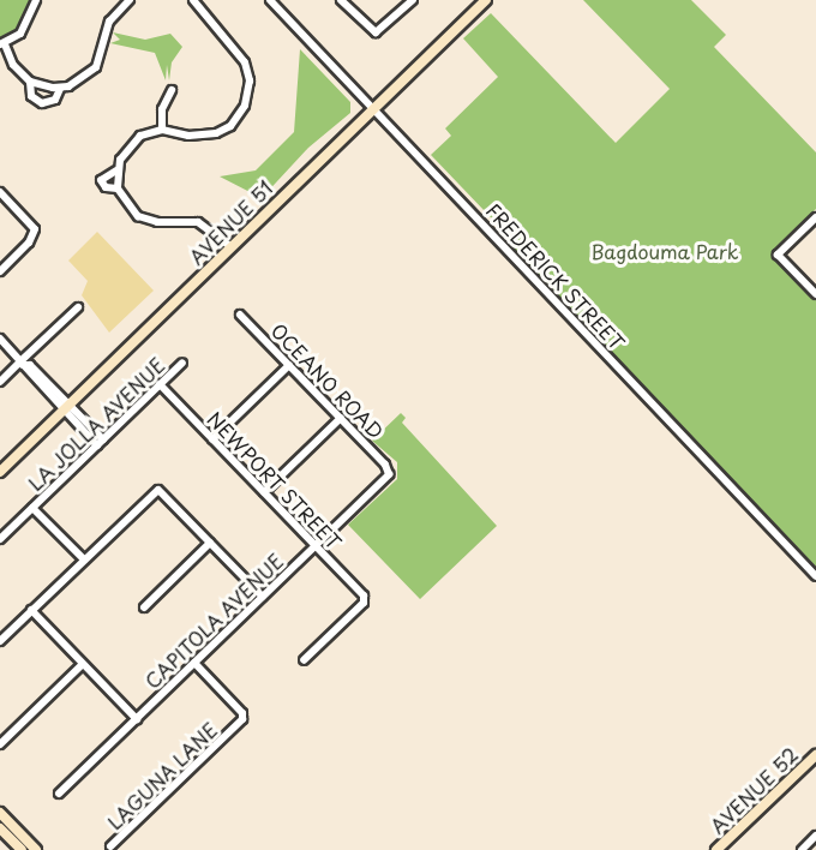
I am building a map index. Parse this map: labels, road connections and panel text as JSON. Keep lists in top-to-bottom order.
{
  "streets": {
    "street": [
      "AVENUE 51",
      "FREDERICK STREET",
      "OCEANO ROAD",
      "LA JOLLA AVENUE",
      "NEWPORT STREET",
      "CAPITOLA AVENUE",
      "LAGUNA LANE",
      "AVENUE 52"
    ]
  },
  "crossings": [
    ["AVENUE 51", "FREDERICK STREET"],
    ["OCEANO ROAD", "CAPITOLA AVENUE"],
    ["LA JOLLA AVENUE", "NEWPORT STREET"],
    ["NEWPORT STREET", "CAPITOLA AVENUE"],
    ["CAPITOLA AVENUE", "LAGUNA LANE"]
  ],
  "parks": ["Bagdouma Park"]
}
